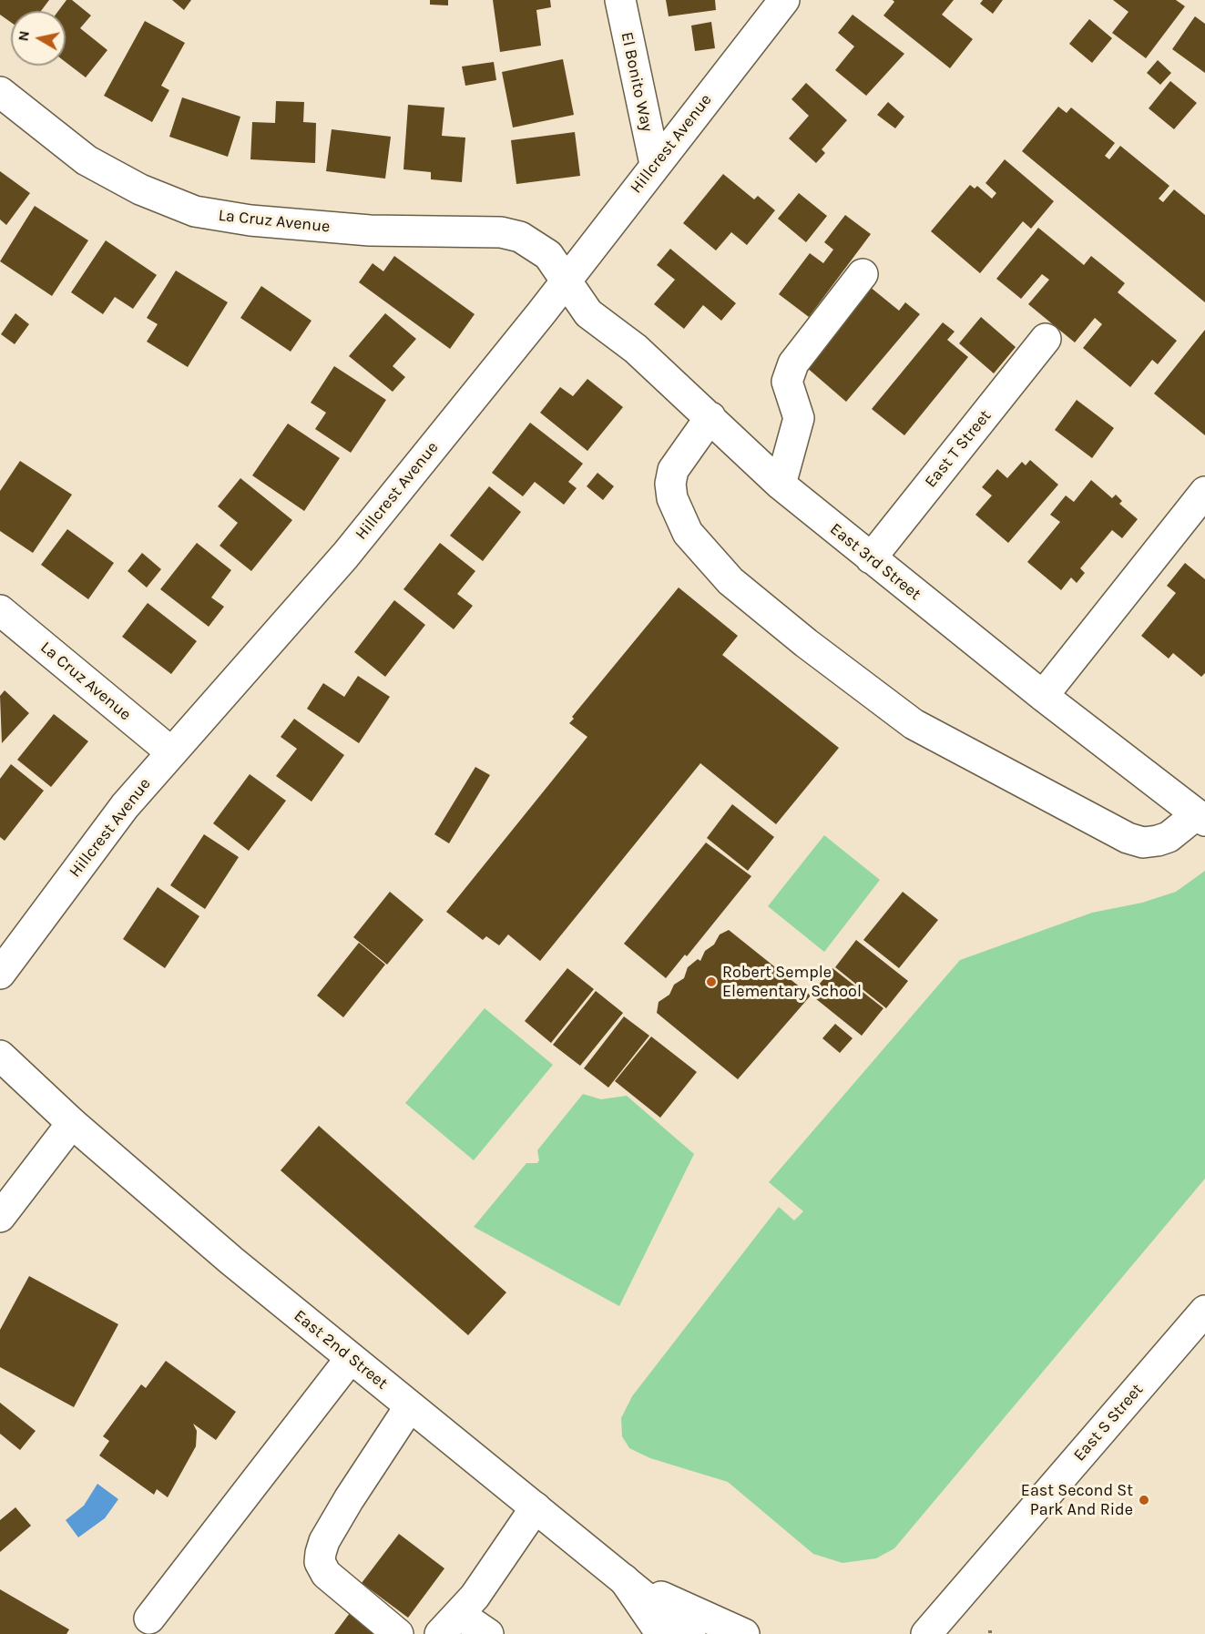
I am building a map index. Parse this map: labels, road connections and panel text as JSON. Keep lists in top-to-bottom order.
{
  "streets": {
    "main road": [
      "El Bonito Way",
      "Hillcrest Avenue",
      "La Cruz Avenue",
      "East T Street",
      "East 3rd Street",
      "East 2nd Street",
      "East S Street"
    ]
  },
  "crossings": [
    ["El Bonito Way", "Hillcrest Avenue"],
    ["Hillcrest Avenue", "La Cruz Avenue"],
    ["Hillcrest Avenue", "East 3rd Street"],
    ["La Cruz Avenue", "East 3rd Street"],
    ["East T Street", "East 3rd Street"]
  ],
  "places": ["Robert Semple Elementary School", "East Second St Park And Ride"],
  "north": "left"
}
